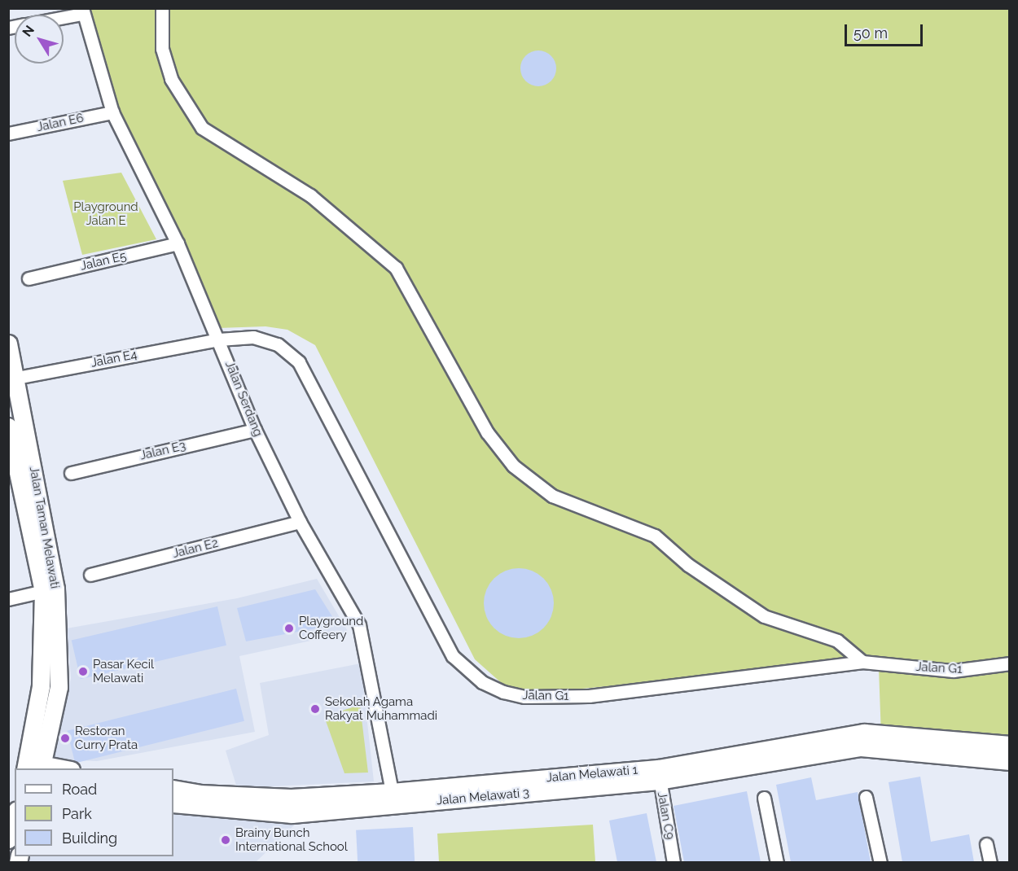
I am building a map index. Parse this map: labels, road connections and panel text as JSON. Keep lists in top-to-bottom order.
{
  "streets": {
    "street": [
      "Jalan E6",
      "Jalan E5",
      "Jalan E4",
      "Jalan Serdang",
      "Jalan E3",
      "Jalan Taman Melawati",
      "Jalan E2",
      "Jalan G1",
      "Jalan Melawati 1",
      "Jalan C9"
    ]
  },
  "crossings": [
    ["Jalan E6", "Jalan Serdang"],
    ["Jalan E5", "Jalan Serdang"],
    ["Jalan E4", "Jalan Serdang"],
    ["Jalan E4", "Jalan Taman Melawati"],
    ["Jalan E4", "Jalan G1"],
    ["Jalan Serdang", "Jalan E3"],
    ["Jalan Serdang", "Jalan E2"],
    ["Jalan Serdang", "Jalan G1"],
    ["Jalan Serdang", "Jalan Melawati 1"],
    ["Jalan Melawati 1", "Jalan C9"]
  ],
  "parks": ["Playground Jalan E"],
  "places": [
    "Playground Coffeery",
    "Pasar Kecil Melawati",
    "Sekolah Agama Rakyat Muhammadi",
    "Restoran Curry Prata",
    "Brainy Bunch International School"
  ],
  "legend": ["Road", "Park", "Building"],
  "scale_bar": "50 m",
  "north": "top left"
}
